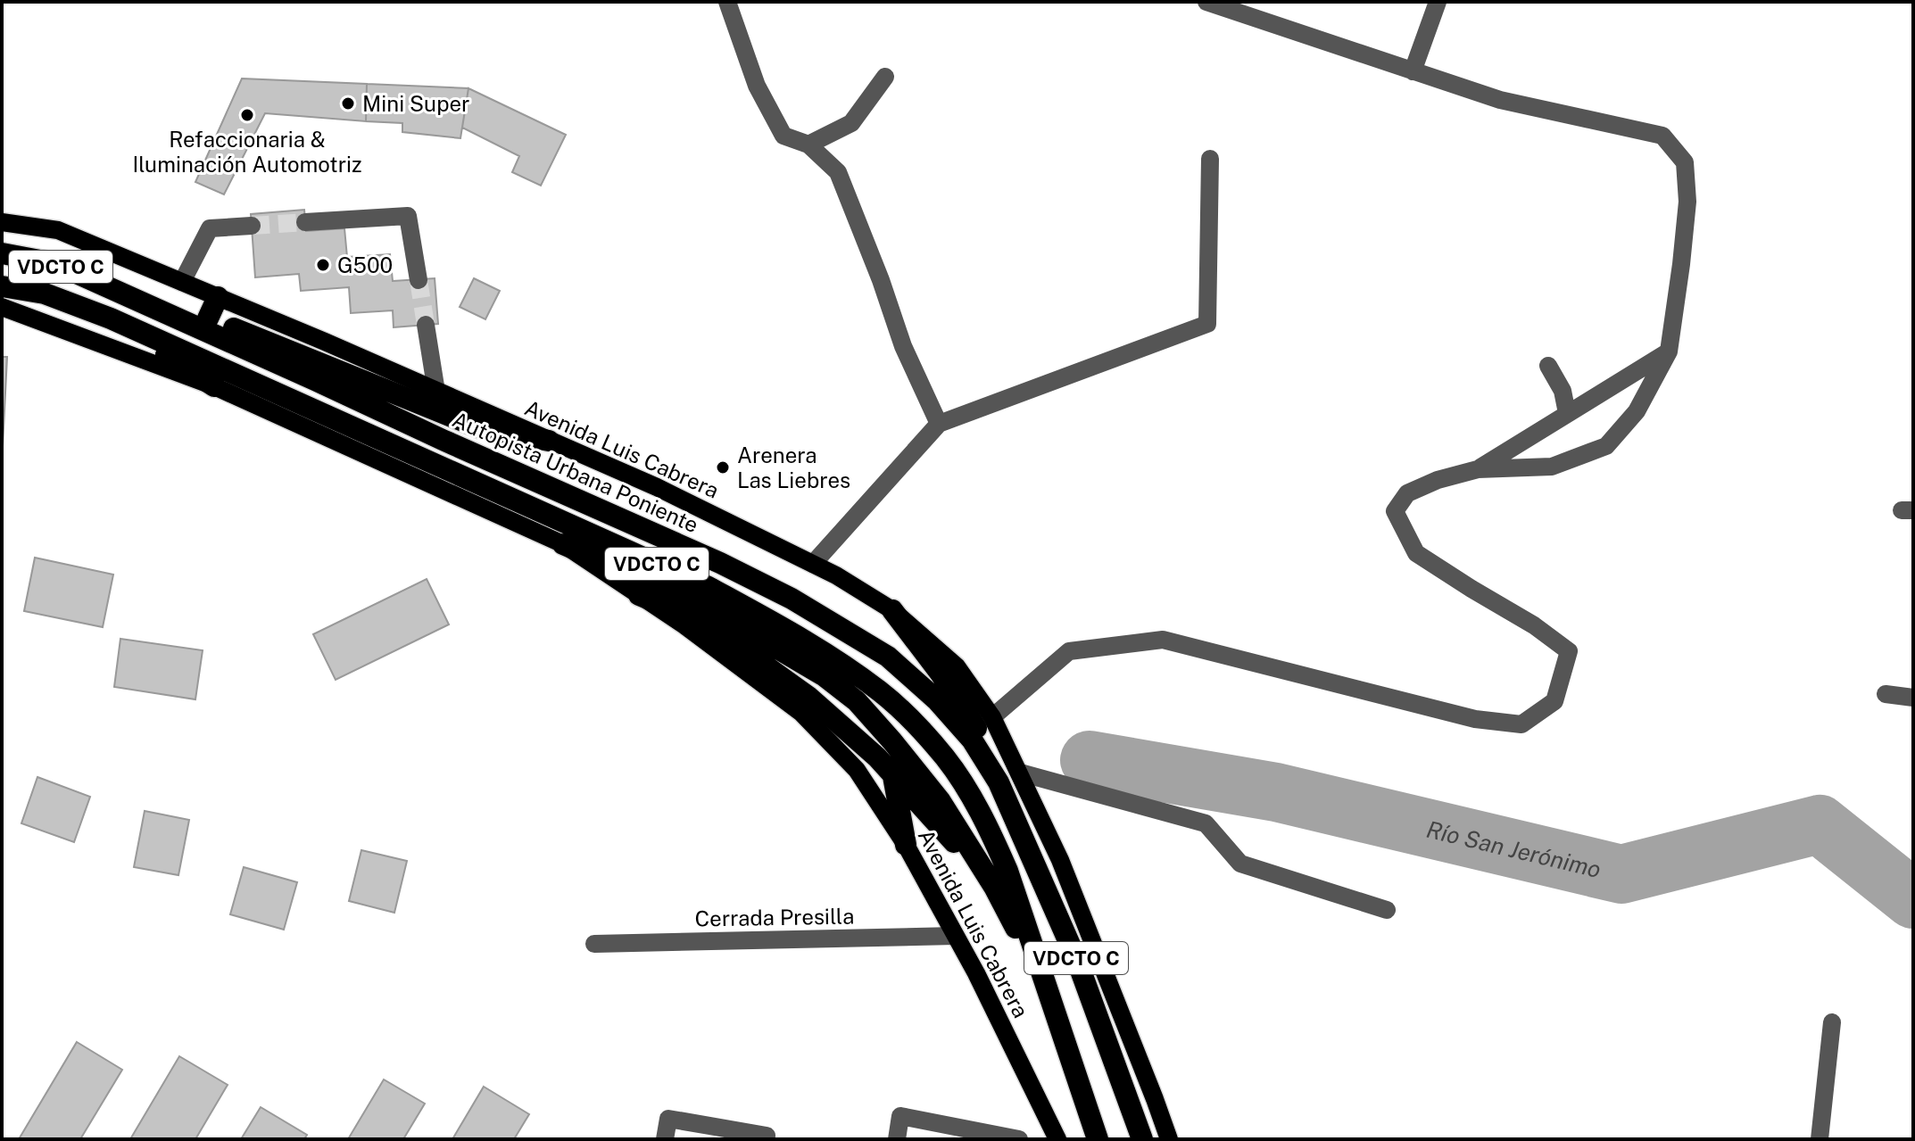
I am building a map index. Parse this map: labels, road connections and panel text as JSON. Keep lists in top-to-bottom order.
{
  "streets": {
    "highway": ["VDCTO C", "Autopista Urbana Poniente"],
    "main road": ["Avenida Luis Cabrera"],
    "street": ["Cerrada Presilla"]
  },
  "crossings": [
    ["Avenida Luis Cabrera", "Cerrada Presilla"]
  ],
  "water": ["Río San Jerónimo"],
  "places": [
    "Mini Super",
    "Refaccionaria & Iluminación Automotriz",
    "G500",
    "Arenera Las Liebres"
  ]
}
